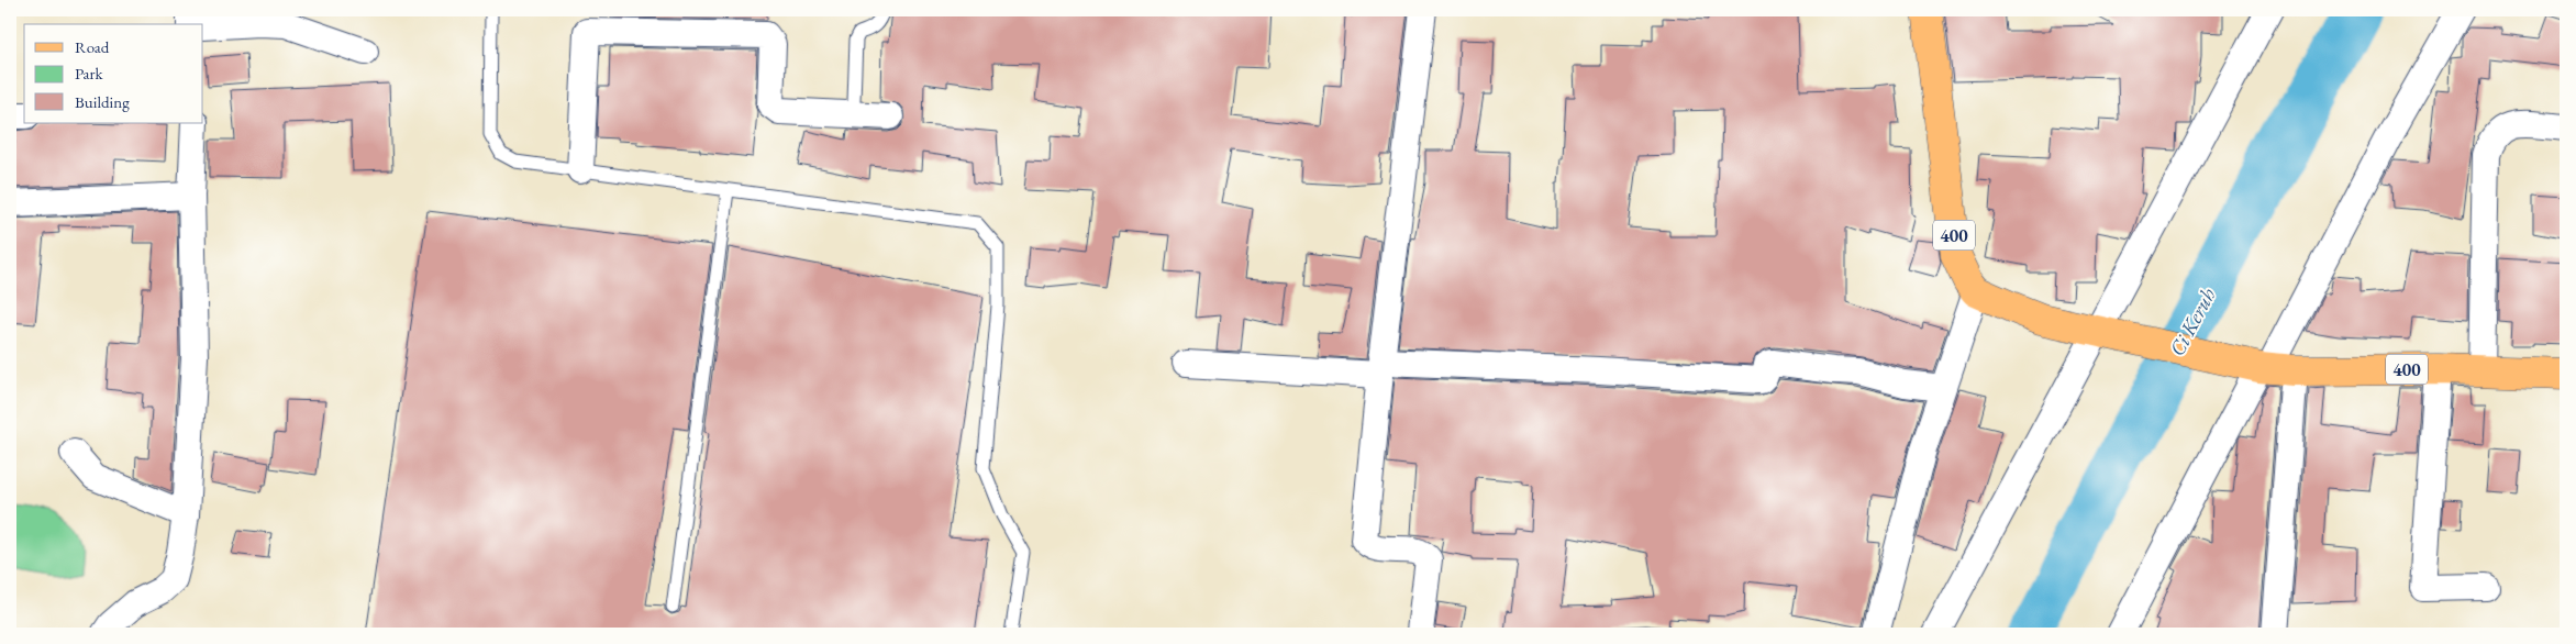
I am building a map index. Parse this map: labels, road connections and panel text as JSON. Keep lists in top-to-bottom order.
{
  "streets": {
    "main road": ["400"]
  },
  "water": ["Ci Keruh"],
  "legend": ["Road", "Park", "Building"]
}
